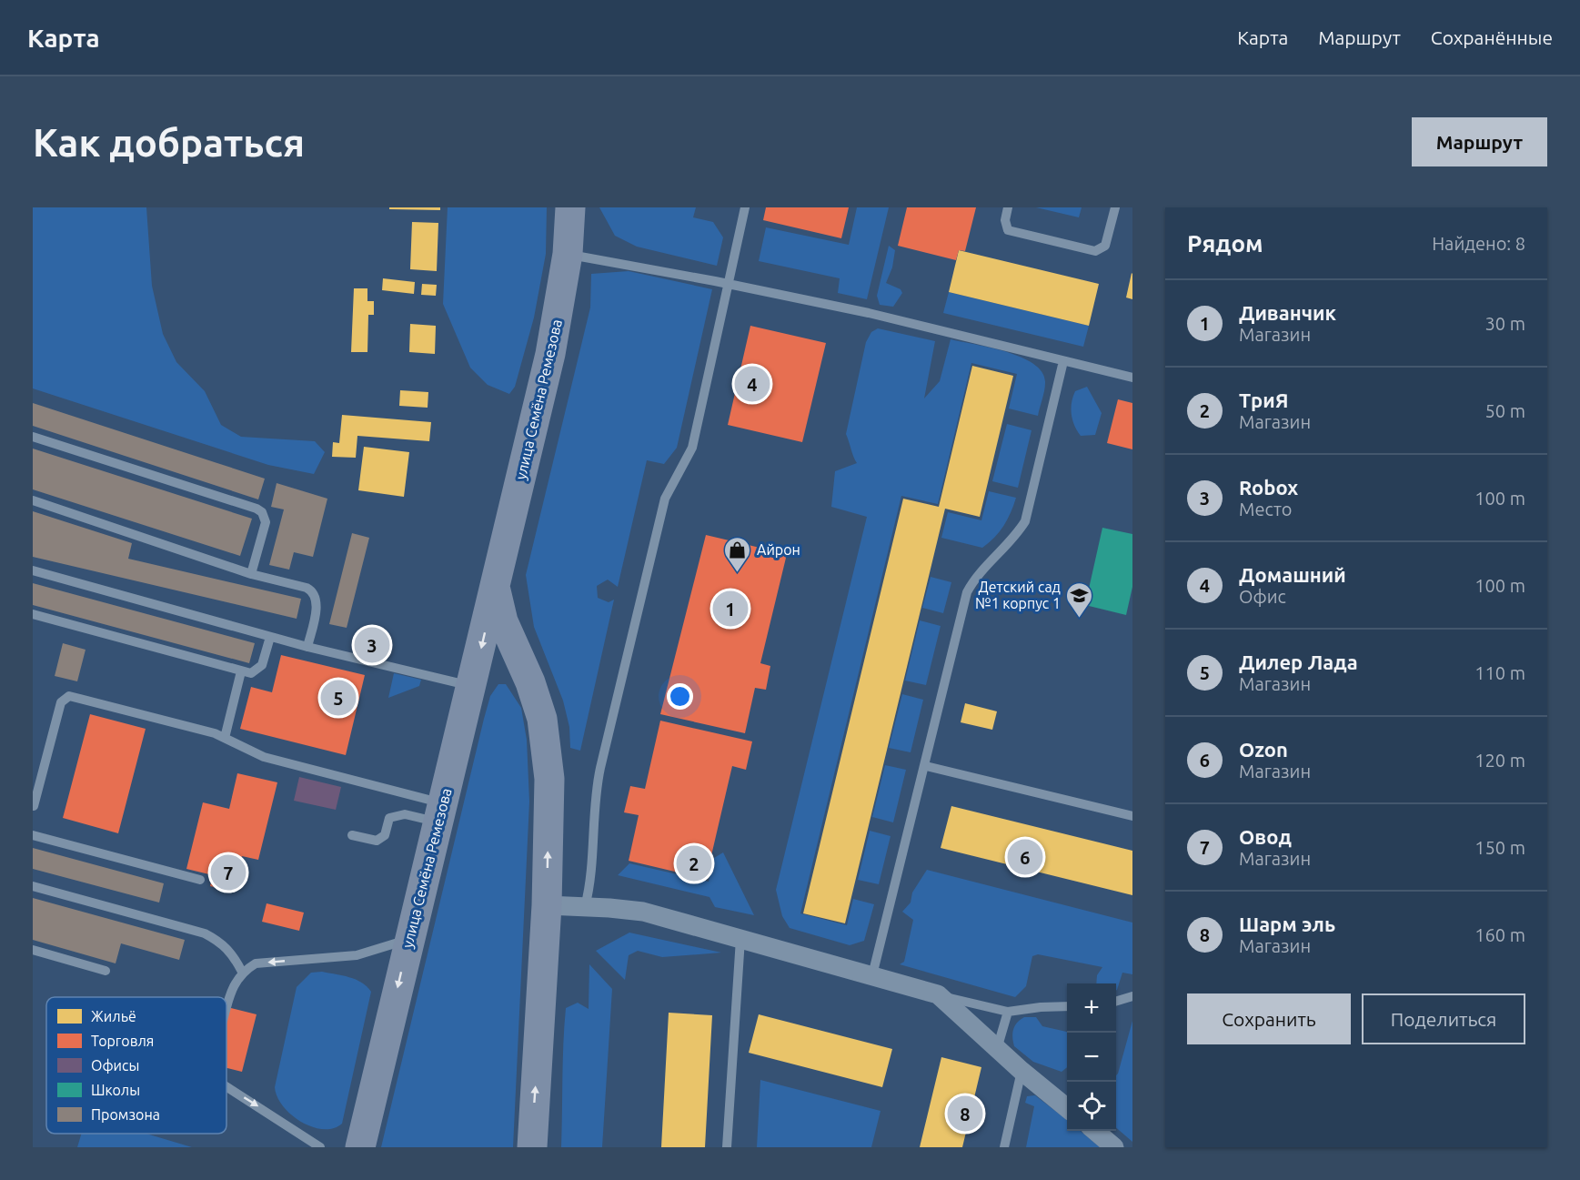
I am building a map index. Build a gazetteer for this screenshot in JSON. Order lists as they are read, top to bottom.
{
  "streets": {
    "main road": ["улица Семёна Ремезова"]
  },
  "places": {
    "shop": ["Айрон"],
    "school or university": ["Детский сад №1 корпус 1"]
  },
  "legend": [
    "Жильё",
    "Торговля",
    "Офисы",
    "Школы",
    "Промзона"
  ],
  "page": {
    "header": "Карта",
    "nav": ["Карта", "Маршрут", "Сохранённые"],
    "buttons": [
      "Маршрут",
      ["Сохранить", "Поделиться"]
    ],
    "title": "Как добраться",
    "heading": ["Рядом", "Найдено: 8"],
    "list": [
      {
        "mark": "1",
        "name": "Диванчик",
        "note": "Магазин",
        "value": "30 m"
      },
      {
        "mark": "2",
        "name": "ТриЯ",
        "note": "Магазин",
        "value": "50 m"
      },
      {
        "mark": "3",
        "name": "Robox",
        "note": "Место",
        "value": "100 m"
      },
      {
        "mark": "4",
        "name": "Домашний",
        "note": "Офис",
        "value": "100 m"
      },
      {
        "mark": "5",
        "name": "Дилер Лада",
        "note": "Магазин",
        "value": "110 m"
      },
      {
        "mark": "6",
        "name": "Ozon",
        "note": "Магазин",
        "value": "120 m"
      },
      {
        "mark": "7",
        "name": "Овод",
        "note": "Магазин",
        "value": "150 m"
      },
      {
        "mark": "8",
        "name": "Шарм эль",
        "note": "Магазин",
        "value": "160 m"
      }
    ],
    "pins": [
      "4",
      "1",
      "3",
      "5",
      "6",
      "2",
      "7",
      "8"
    ],
    "map_buttons": ["+", "−"]
  }
}
